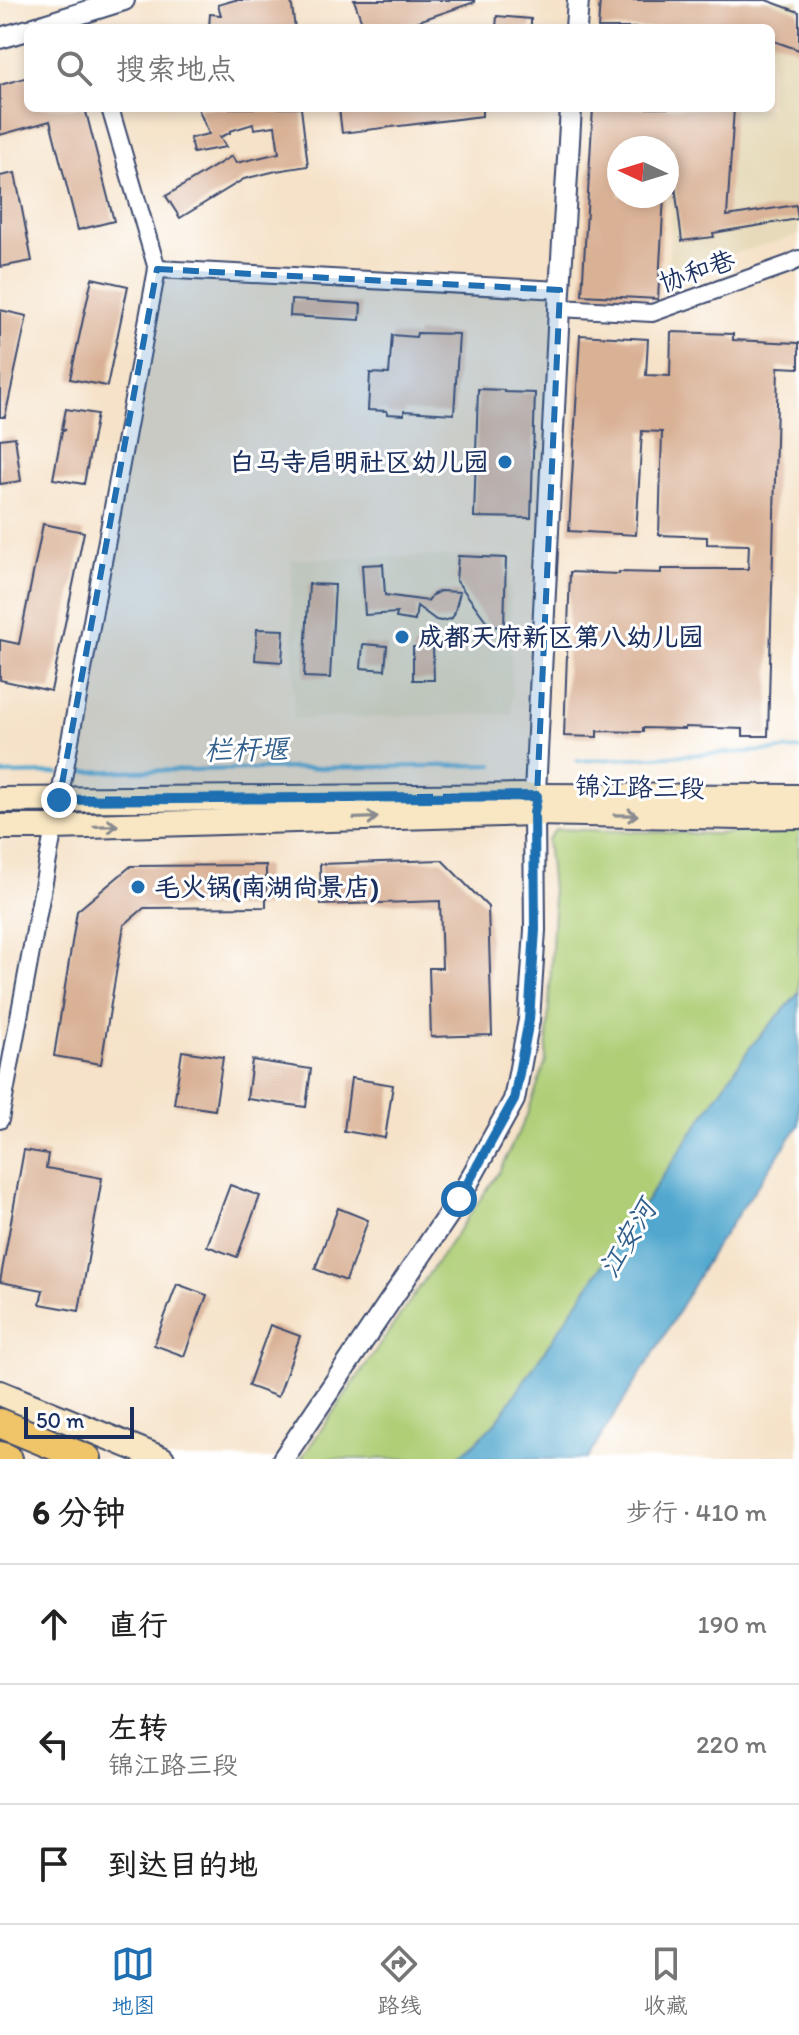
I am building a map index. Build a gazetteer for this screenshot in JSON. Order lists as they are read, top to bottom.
{
  "streets": {
    "main road": ["锦江路三段"],
    "street": ["协和巷"]
  },
  "water": ["栏杆堰", "江安河"],
  "places": ["白马寺启明社区幼儿园", "成都天府新区第八幼儿园", "毛火锅(南湖尚景店)"],
  "scale_bar": "50 m",
  "north": "left",
  "page": {
    "search": "搜索地点",
    "scale": "50 m",
    "heading": ["6 分钟", "步行 · 410 m"],
    "list": [
      ["直行", "190 m"],
      ["左转", "锦江路三段", "220 m"],
      "到达目的地"
    ],
    "nav": ["地图", "路线", "收藏"]
  }
}
